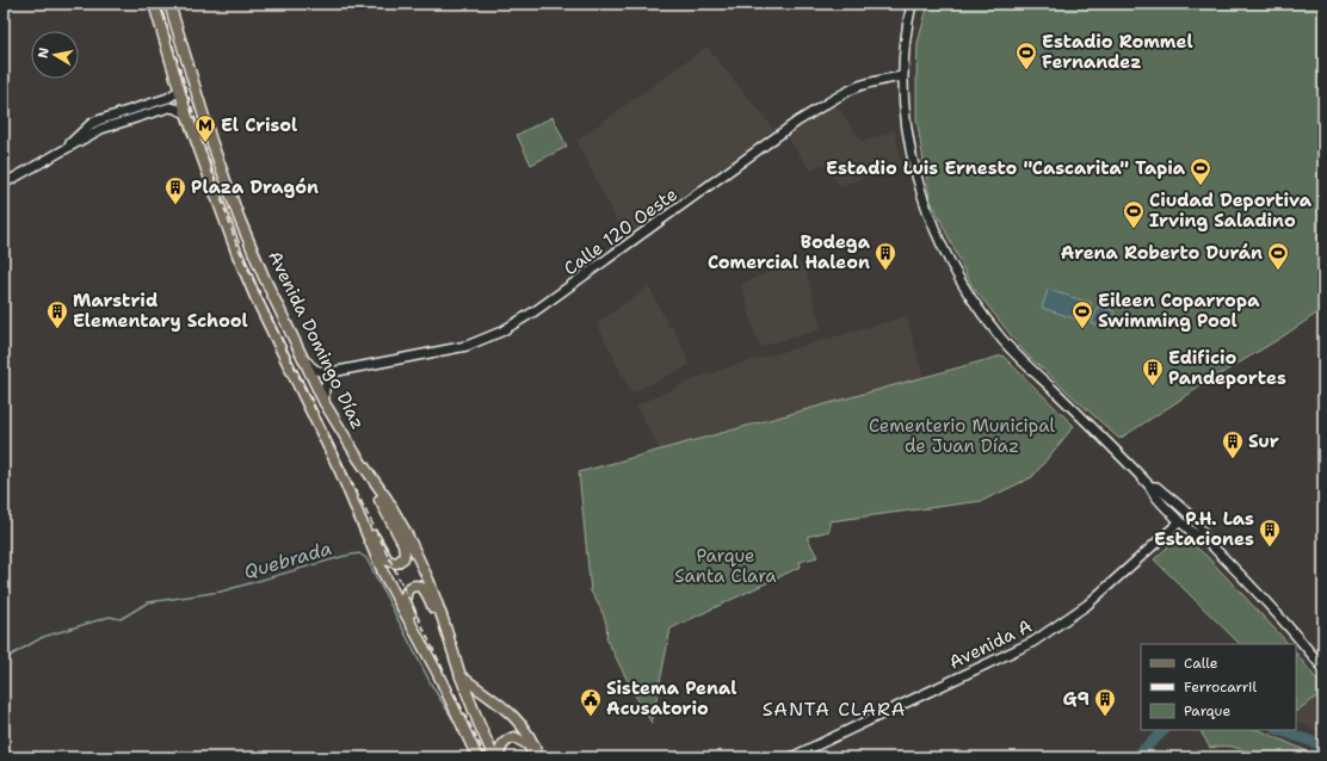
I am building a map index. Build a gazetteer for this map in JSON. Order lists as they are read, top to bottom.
{
  "streets": {
    "main road": ["Avenida Domingo Díaz"],
    "street": ["Calle 120 Oeste", "Avenida A"]
  },
  "crossings": [
    ["Calle 120 Oeste", "Avenida Domingo Díaz"]
  ],
  "districts": ["SANTA CLARA"],
  "water": ["Quebrada"],
  "parks": ["Cementerio Municipal de Juan Díaz", "Parque Santa Clara"],
  "places": {
    "sports": [
      "Estadio Rommel Fernandez",
      "Estadio Luis Ernesto \"Cascarita\" Tapia",
      "Ciudad Deportiva Irving Saladino",
      "Arena Roberto Durán",
      "Eileen Coparropa Swimming Pool"
    ],
    "metro station": ["El Crisol"],
    "building": [
      "Plaza Dragón",
      "Bodega Comercial Haleon",
      "Marstrid Elementary School",
      "Edificio Pandeportes",
      "Sur",
      "P.H. Las Estaciones",
      "G9"
    ],
    "public building": ["Sistema Penal Acusatorio"]
  },
  "legend": ["Calle", "Ferrocarril", "Parque"],
  "north": "left"
}
